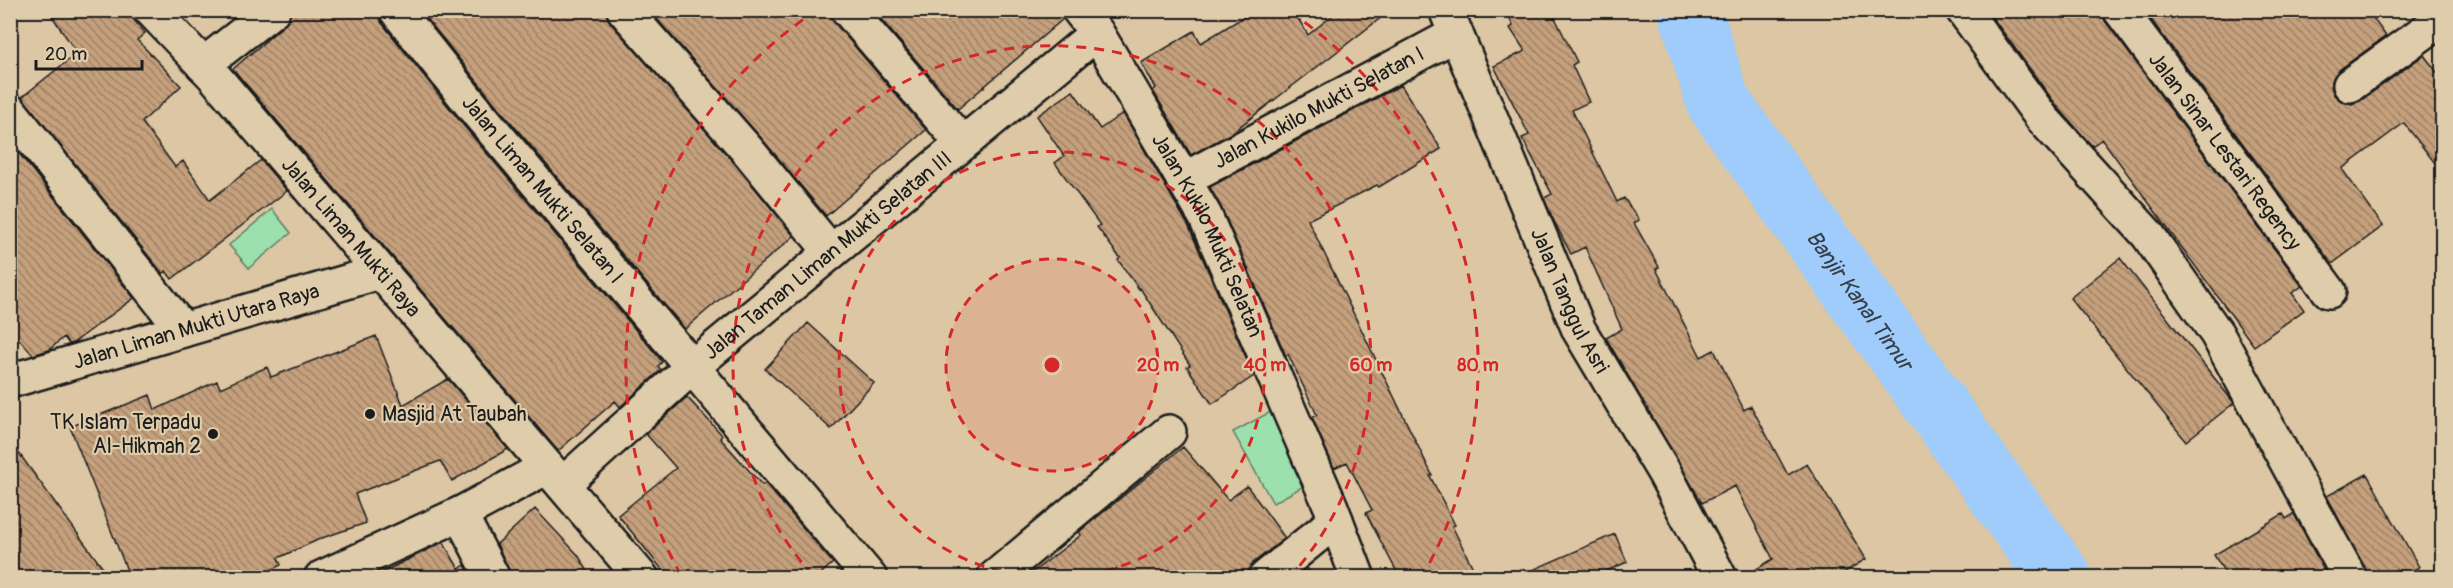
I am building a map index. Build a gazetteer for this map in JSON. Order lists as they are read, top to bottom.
{
  "streets": {
    "street": [
      "Jalan Kukilo Mukti Selatan I",
      "Jalan Sinar Lestari Regency",
      "Jalan Liman Mukti Selatan I",
      "Jalan Kukilo Mukti Selatan",
      "Jalan Liman Mukti Raya",
      "Jalan Taman Liman Mukti Selatan III",
      "Jalan Tanggul Asri",
      "Jalan Liman Mukti Utara Raya"
    ]
  },
  "crossings": [
    ["Jalan Kukilo Mukti Selatan I", "Jalan Kukilo Mukti Selatan"],
    ["Jalan Kukilo Mukti Selatan I", "Jalan Tanggul Asri"],
    ["Jalan Liman Mukti Selatan I", "Jalan Taman Liman Mukti Selatan III"],
    ["Jalan Kukilo Mukti Selatan", "Jalan Taman Liman Mukti Selatan III"],
    ["Jalan Liman Mukti Raya", "Jalan Taman Liman Mukti Selatan III"],
    ["Jalan Liman Mukti Raya", "Jalan Liman Mukti Utara Raya"]
  ],
  "water": ["Banjir Kanal Timur"],
  "places": ["Masjid At Taubah", "TK Islam Terpadu Al-Hikmah 2"],
  "scale_bar": "20 m",
  "rings": [
    "20 m",
    "40 m",
    "60 m",
    "80 m"
  ]
}
